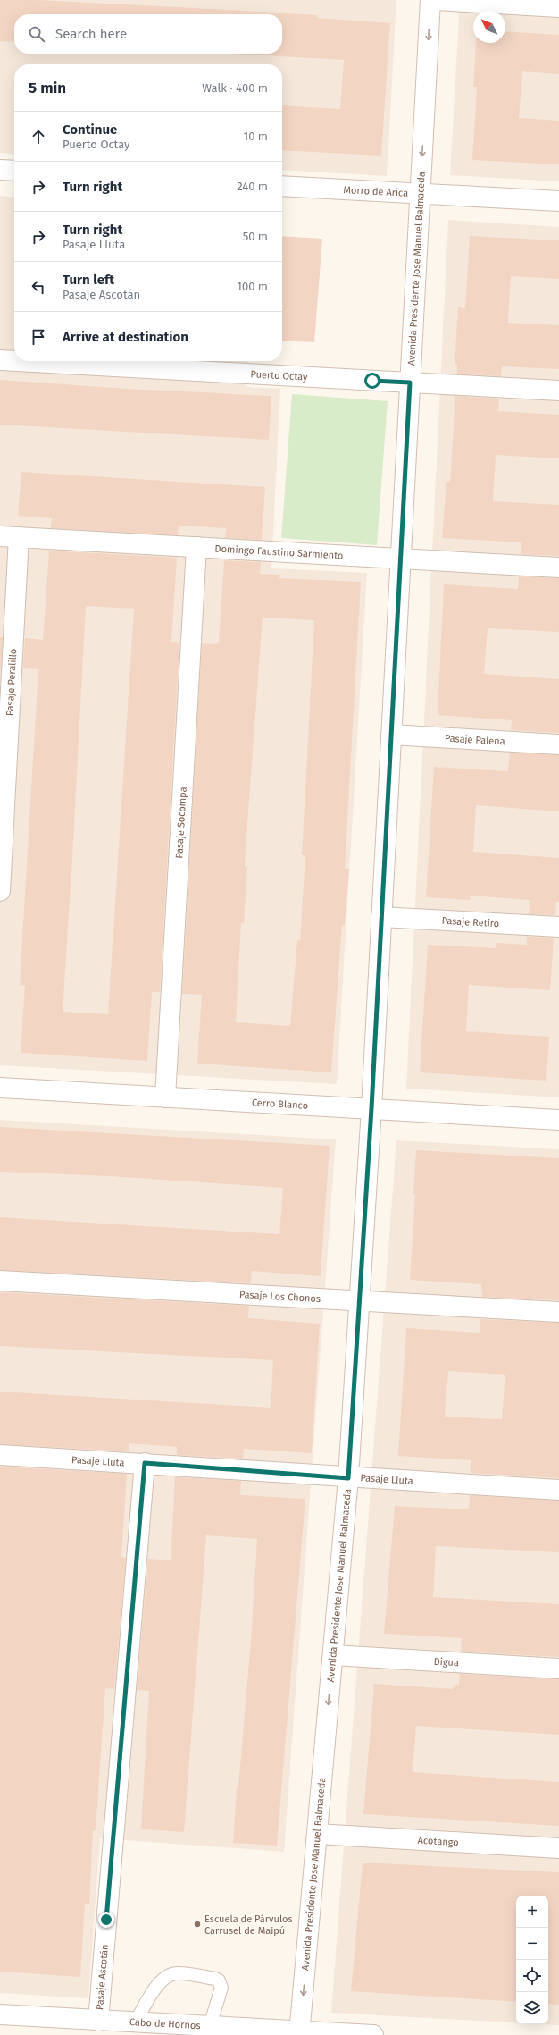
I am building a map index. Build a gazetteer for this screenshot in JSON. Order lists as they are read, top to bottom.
{
  "streets": {
    "street": [
      "Morro de Arica",
      "Avenida Presidente Jose Manuel Balmaceda",
      "Puerto Octay",
      "Domingo Faustino Sarmiento",
      "Pasaje Peralillo",
      "Pasaje Palena",
      "Pasaje Socompa",
      "Pasaje Retiro",
      "Cerro Blanco",
      "Pasaje Los Chonos",
      "Pasaje Lluta",
      "Digua",
      "Acotango",
      "Pasaje Ascotán",
      "Cabo de Hornos"
    ]
  },
  "crossings": [
    ["Morro de Arica", "Avenida Presidente Jose Manuel Balmaceda"],
    ["Avenida Presidente Jose Manuel Balmaceda", "Puerto Octay"],
    ["Avenida Presidente Jose Manuel Balmaceda", "Domingo Faustino Sarmiento"],
    ["Avenida Presidente Jose Manuel Balmaceda", "Pasaje Palena"],
    ["Avenida Presidente Jose Manuel Balmaceda", "Pasaje Retiro"],
    ["Avenida Presidente Jose Manuel Balmaceda", "Cerro Blanco"],
    ["Avenida Presidente Jose Manuel Balmaceda", "Pasaje Los Chonos"],
    ["Avenida Presidente Jose Manuel Balmaceda", "Pasaje Lluta"],
    ["Avenida Presidente Jose Manuel Balmaceda", "Digua"],
    ["Avenida Presidente Jose Manuel Balmaceda", "Acotango"],
    ["Avenida Presidente Jose Manuel Balmaceda", "Cabo de Hornos"],
    ["Domingo Faustino Sarmiento", "Pasaje Peralillo"],
    ["Domingo Faustino Sarmiento", "Pasaje Socompa"],
    ["Pasaje Socompa", "Cerro Blanco"],
    ["Pasaje Lluta", "Pasaje Ascotán"],
    ["Pasaje Ascotán", "Cabo de Hornos"]
  ],
  "places": ["Escuela de Párvulos Carrusel de Maipú"],
  "north": "top left",
  "page": {
    "search": "Search here",
    "heading": ["5 min", "Walk · 400 m"],
    "list": [
      ["Continue", "Puerto Octay", "10 m"],
      ["Turn right", "240 m"],
      ["Turn right", "Pasaje Lluta", "50 m"],
      ["Turn left", "Pasaje Ascotán", "100 m"],
      "Arrive at destination"
    ],
    "map_buttons": ["+", "−"]
  }
}
